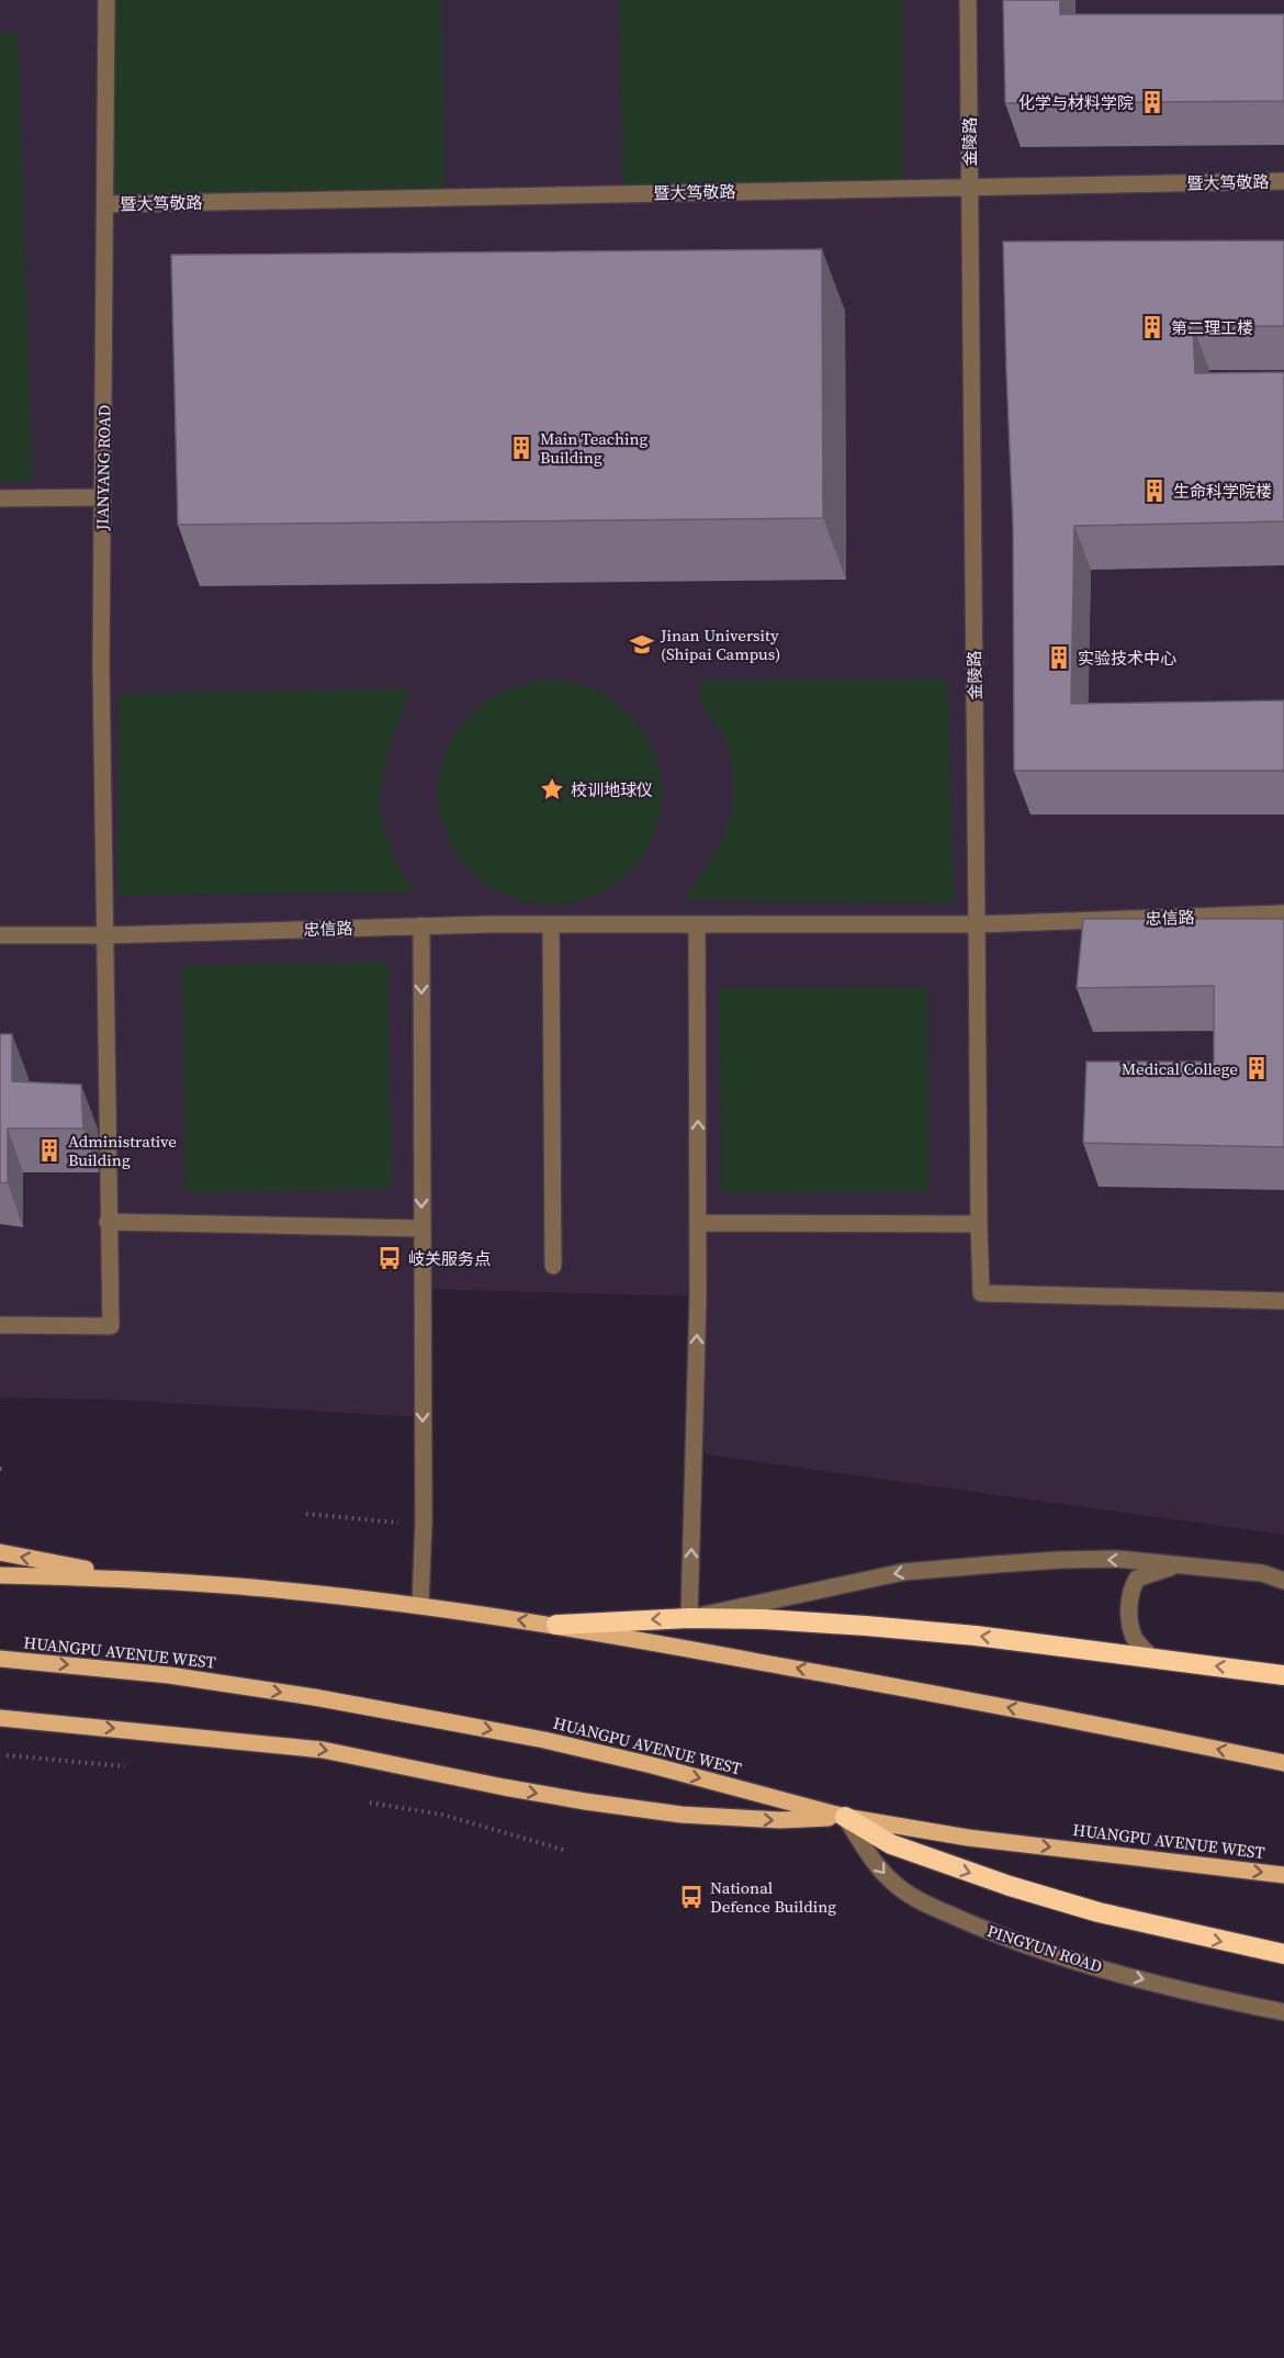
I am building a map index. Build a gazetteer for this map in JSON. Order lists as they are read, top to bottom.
{
  "streets": {
    "main road": ["HUANGPU AVENUE WEST"],
    "street": [
      "金陵路",
      "暨大笃敬路",
      "JIANYANG ROAD",
      "忠信路",
      "PINGYUN ROAD"
    ]
  },
  "crossings": [
    ["金陵路", "暨大笃敬路"],
    ["金陵路", "忠信路"],
    ["暨大笃敬路", "JIANYANG ROAD"],
    ["JIANYANG ROAD", "忠信路"],
    ["HUANGPU AVENUE WEST", "PINGYUN ROAD"]
  ],
  "one_way": ["PINGYUN ROAD"],
  "places": {
    "building": [
      "化学与材料学院",
      "第二理工楼",
      "Main Teaching Building",
      "生命科学院楼",
      "实验技术中心",
      "Medical College",
      "Administrative Building"
    ],
    "school or university": ["Jinan University (Shipai Campus)"],
    "place": ["校训地球仪"],
    "bus stop": ["岐关服务点", "National Defence Building"]
  }
}
